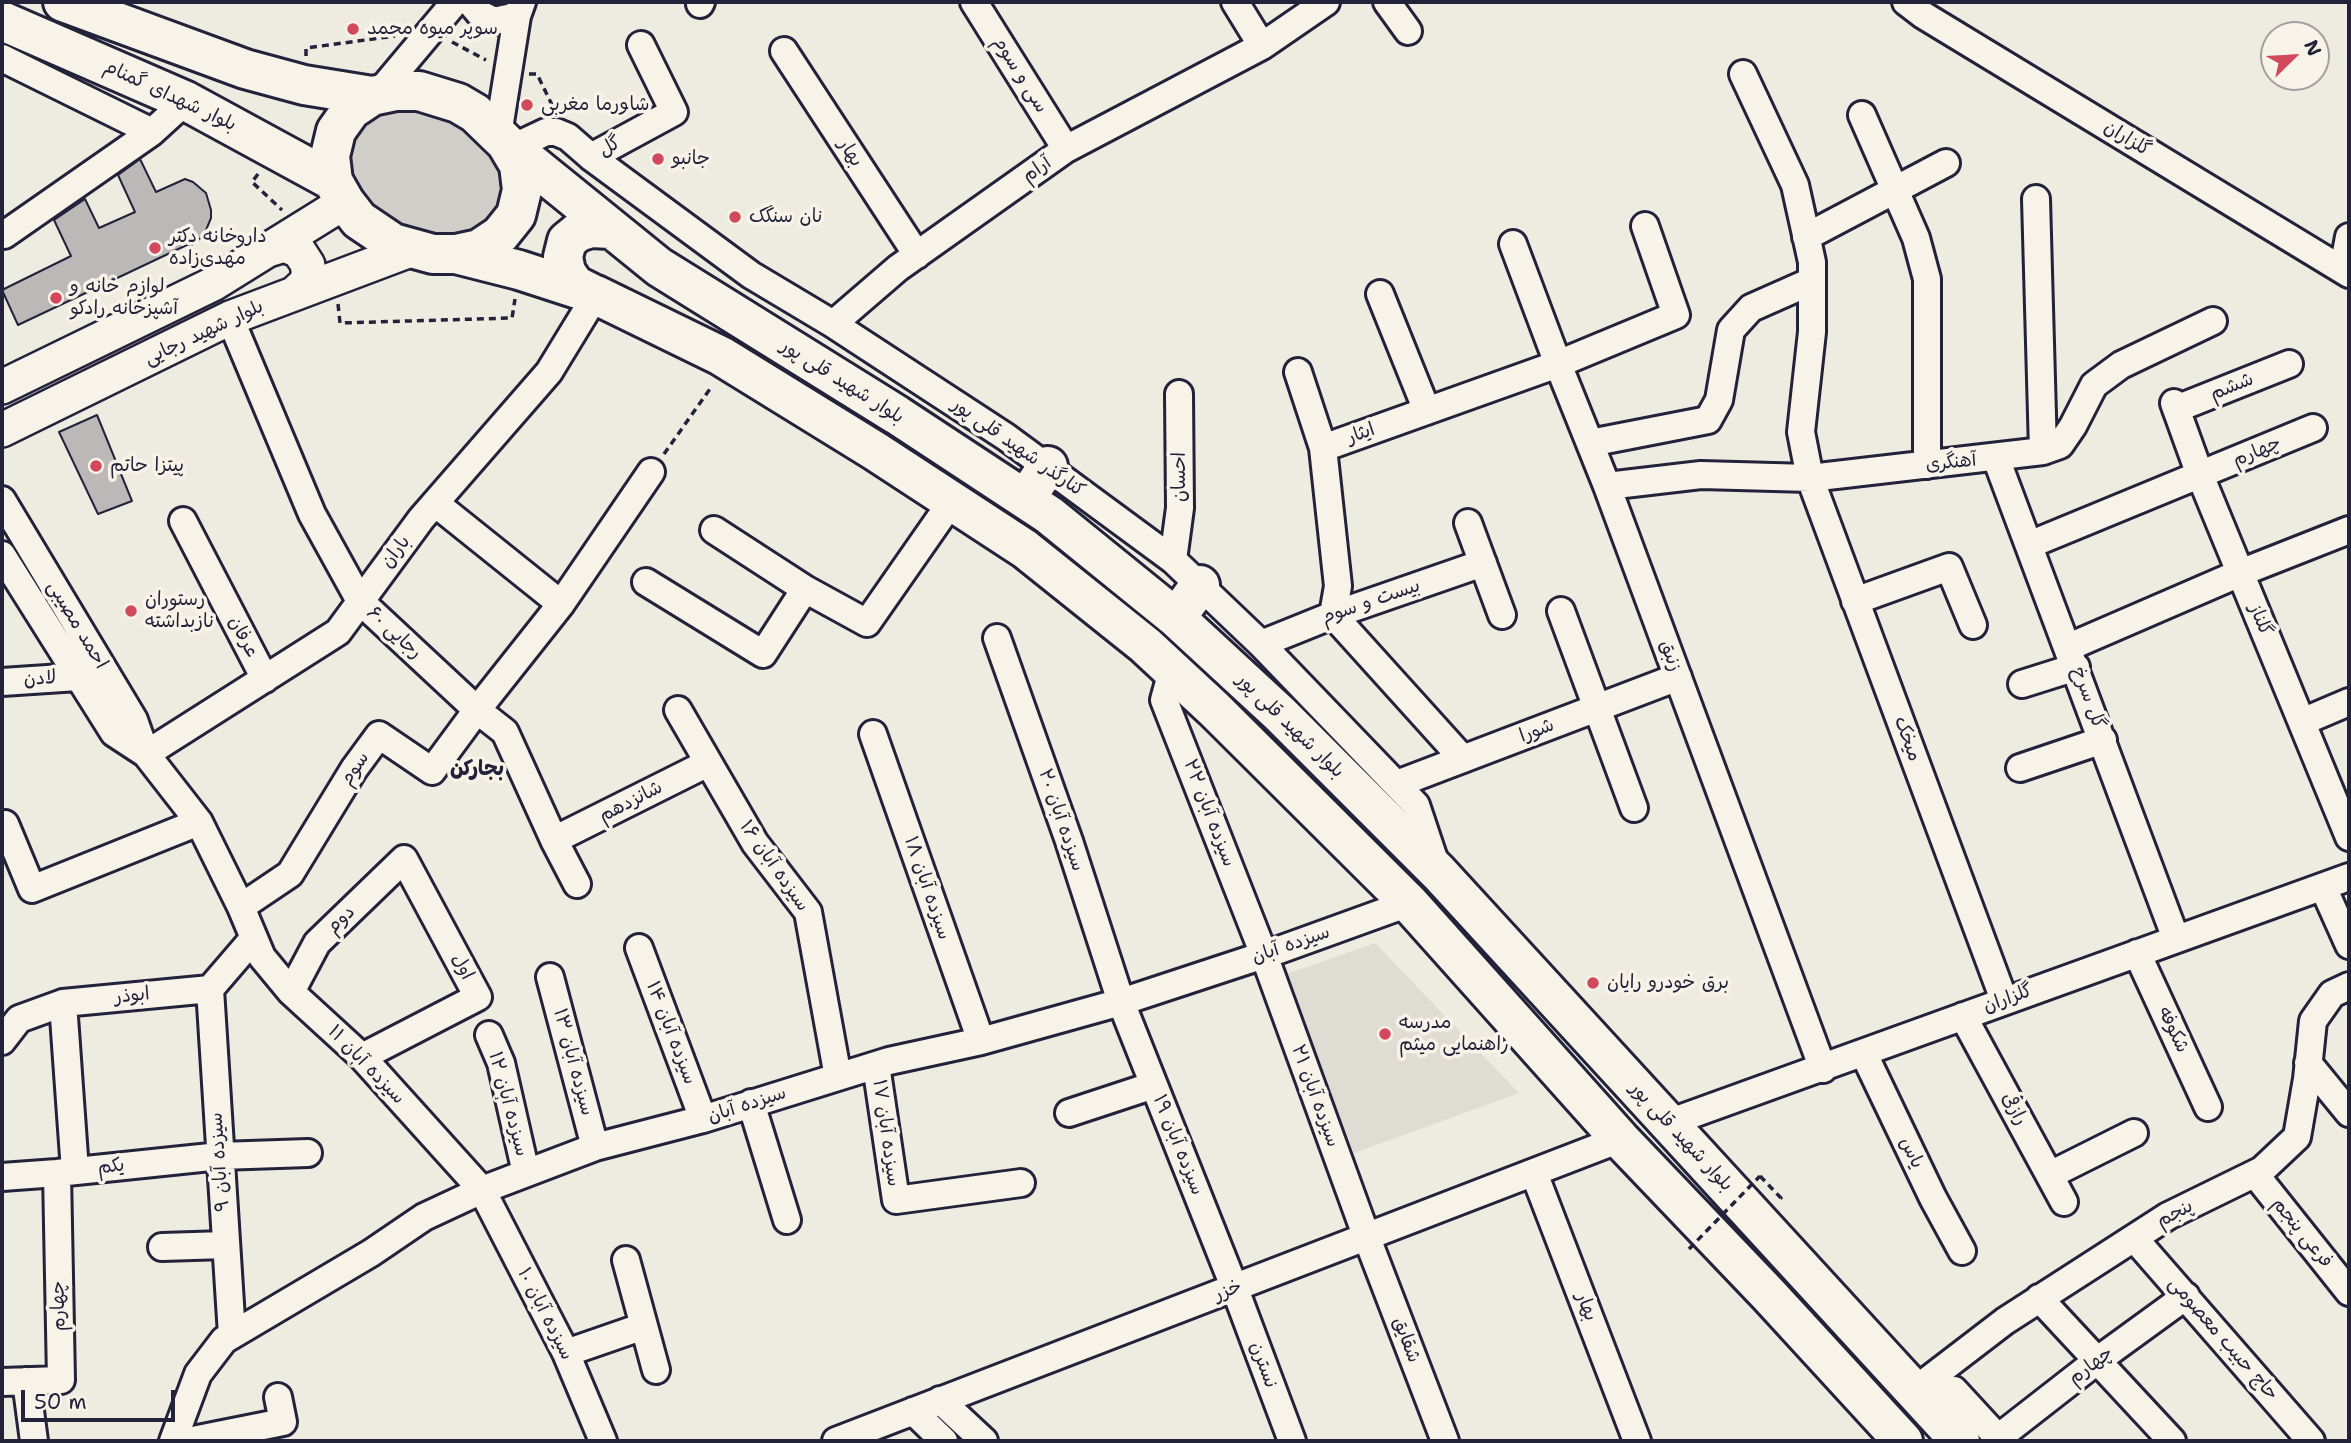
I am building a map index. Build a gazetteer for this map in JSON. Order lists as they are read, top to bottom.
{
  "streets": {
    "highway": ["بلوار شهدای گمنام", "بلوار شهید قلی پور"],
    "main road": ["بلوار شهید رجایی"],
    "street": [
      "سی و سوم",
      "گلزاران",
      "گل",
      "بهار",
      "آرام",
      "ششم",
      "ایثار",
      "کنارگذر شهید قلی پور",
      "چهارم",
      "آهنگری",
      "احسان",
      "باران",
      "بیست و سوم",
      "گلناز",
      "احمد مصیبی",
      "رجایی ۶۰",
      "عرفان",
      "زنبق",
      "لادن",
      "گل سرخ",
      "شورا",
      "میخک",
      "سوم",
      "شانزدهم",
      "سیزده آبان ۲۲",
      "سیزده آبان ۲۰",
      "سیزده آبان ۱۶",
      "سیزده آبان ۱۸",
      "دوم",
      "سیزده آبان",
      "اول",
      "ابوذر",
      "شکوفه",
      "سیزده آبان ۱۴",
      "سیزده آبان ۱۳",
      "سیزده آبان ۱۱",
      "سیزده آبان ۲۱",
      "سیزده آبان ۱۲",
      "رازقی",
      "سیزده آبان ۱۷",
      "سیزده آبان ۱۹",
      "یاس",
      "سیزده آبان ۹",
      "یکم",
      "پنجم",
      "فرعی پنجم",
      "خزر",
      "سیزده آبان ‍۱۰",
      "حاج حبیب معصومی",
      "شقایق",
      "نسترن"
    ]
  },
  "crossings": [
    ["سی و سوم", "آرام"],
    ["بلوار شهدای گمنام", "بلوار شهید رجایی"],
    ["بلوار شهدای گمنام", "بلوار شهید قلی پور"],
    ["بلوار شهدای گمنام", "کنارگذر شهید قلی پور"],
    ["گلزاران", "بلوار شهید قلی پور"],
    ["گلزاران", "زنبق"],
    ["گلزاران", "گل سرخ"],
    ["گلزاران", "میخک"],
    ["گلزاران", "شکوفه"],
    ["گلزاران", "رازقی"],
    ["گلزاران", "یاس"],
    ["گل", "کنارگذر شهید قلی پور"],
    ["بهار", "آرام"],
    ["بهار", "خزر"],
    ["آرام", "کنارگذر شهید قلی پور"],
    ["بلوار شهید رجایی", "بلوار شهید قلی پور"],
    ["بلوار شهید رجایی", "کنارگذر شهید قلی پور"],
    ["بلوار شهید رجایی", "رجایی ۶۰"],
    ["بلوار شهید قلی پور", "کنارگذر شهید قلی پور"],
    ["بلوار شهید قلی پور", "باران"],
    ["بلوار شهید قلی پور", "سیزده آبان ۲۲"],
    ["بلوار شهید قلی پور", "سیزده آبان"],
    ["بلوار شهید قلی پور", "پنجم"],
    ["بلوار شهید قلی پور", "خزر"],
    ["ششم", "گلناز"],
    ["ایثار", "بیست و سوم"],
    ["ایثار", "زنبق"],
    ["کنارگذر شهید قلی پور", "احسان"],
    ["کنارگذر شهید قلی پور", "بیست و سوم"],
    ["کنارگذر شهید قلی پور", "شورا"],
    ["چهارم", "گلناز"],
    ["چهارم", "گل سرخ"],
    ["چهارم", "یکم"],
    ["چهارم", "حاج حبیب معصومی"],
    ["آهنگری", "زنبق"],
    ["آهنگری", "گل سرخ"],
    ["آهنگری", "میخک"],
    ["باران", "احمد مصیبی"],
    ["باران", "رجایی ۶۰"],
    ["باران", "عرفان"],
    ["احمد مصیبی", "لادن"],
    ["احمد مصیبی", "سوم"],
    ["احمد مصیبی", "سیزده آبان ۱۱"],
    ["رجایی ۶۰", "سوم"],
    ["رجایی ۶۰", "شانزدهم"],
    ["زنبق", "شورا"],
    ["شانزدهم", "سیزده آبان ۱۶"],
    ["سیزده آبان ۲۲", "سیزده آبان"],
    ["سیزده آبان ۲۲", "سیزده آبان ۲۱"],
    ["سیزده آبان ۲۰", "سیزده آبان"],
    ["سیزده آبان ۲۰", "سیزده آبان ۱۹"],
    ["سیزده آبان ۱۶", "سیزده آبان"],
    ["سیزده آبان ۱۸", "سیزده آبان"],
    ["دوم", "اول"],
    ["دوم", "سیزده آبان ۱۱"],
    ["سیزده آبان", "سیزده آبان ۱۴"],
    ["سیزده آبان", "سیزده آبان ۱۳"],
    ["سیزده آبان", "سیزده آبان ۱۱"],
    ["سیزده آبان", "سیزده آبان ۲۱"],
    ["سیزده آبان", "سیزده آبان ۱۲"],
    ["سیزده آبان", "سیزده آبان ۱۷"],
    ["سیزده آبان", "سیزده آبان ۱۹"],
    ["سیزده آبان", "سیزده آبان ۹"],
    ["سیزده آبان", "سیزده آبان ‍۱۰"],
    ["اول", "سیزده آبان ۱۱"],
    ["ابوذر", "سیزده آبان ۹"],
    ["سیزده آبان ۱۱", "سیزده آبان ‍۱۰"],
    ["سیزده آبان ۲۱", "خزر"],
    ["سیزده آبان ۲۱", "شقایق"],
    ["سیزده آبان ۱۹", "خزر"],
    ["سیزده آبان ۱۹", "نسترن"],
    ["سیزده آبان ۹", "یکم"],
    ["پنجم", "فرعی پنجم"],
    ["پنجم", "حاج حبیب معصومی"],
    ["خزر", "شقایق"],
    ["خزر", "نسترن"]
  ],
  "districts": ["بجارکن"],
  "places": [
    "سوپر میوه محمد",
    "شاورما مغربی",
    "جانبو",
    "نان سنگک",
    "داروخانه دکتر مهدی‌زاده",
    "لوازم خانه و آشپزخانه رادکو",
    "پیتزا حاتم",
    "رستوران نازبداشته",
    "برق خودرو رایان",
    "مدرسه راهنمایی میثم"
  ],
  "scale_bar": "50 m",
  "north": "top right"
}
